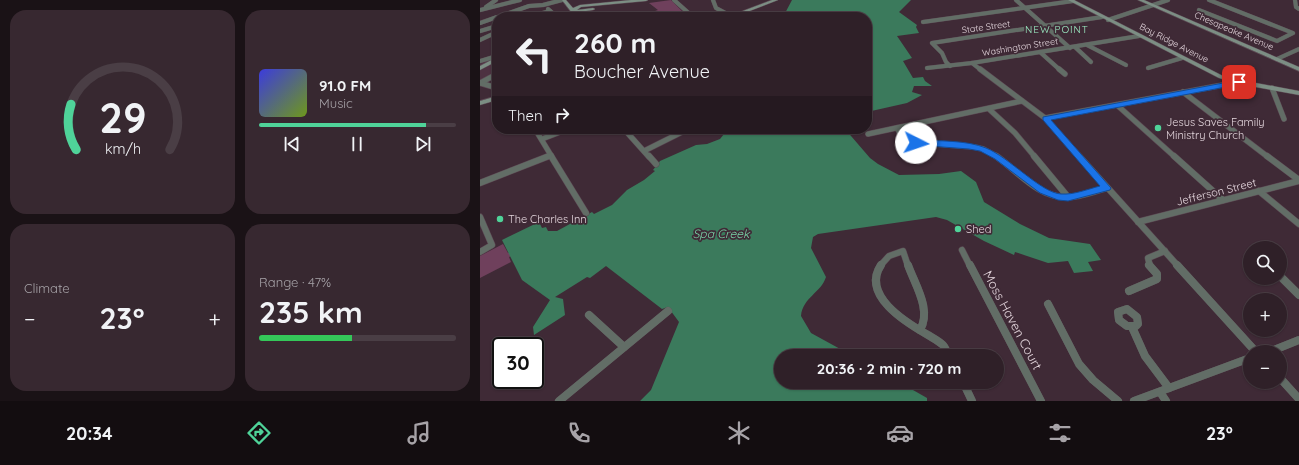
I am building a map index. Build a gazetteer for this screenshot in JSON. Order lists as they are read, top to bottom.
{
  "streets": {
    "main road": ["Chesapeake Avenue", "Bay Ridge Avenue"],
    "street": [
      "State Street",
      "Washington Street",
      "Jefferson Street",
      "Moss Haven Court"
    ]
  },
  "crossings": [
    ["State Street", "Bay Ridge Avenue"],
    ["State Street", "Washington Street"],
    ["Bay Ridge Avenue", "Washington Street"]
  ],
  "districts": ["NEW POINT"],
  "water": ["Spa Creek"],
  "places": ["Jesus Saves Family Ministry Church", "The Charles Inn", "Shed"],
  "page": {
    "turn": ["260 m", "Boucher Avenue"],
    "song": ["91.0 FM", "Music"],
    "then": "Then",
    "tile": [
      "Climate",
      ["Range · 47%", "235 km"]
    ],
    "map_buttons": ["+", "−"],
    "heat": ["−", "23°", "+"],
    "limit": "30",
    "trip": "20:36 · 2 min · 720 m",
    "tabs": ["20:34", "23°"],
    "gauge": ["29", "km/h"]
  }
}
